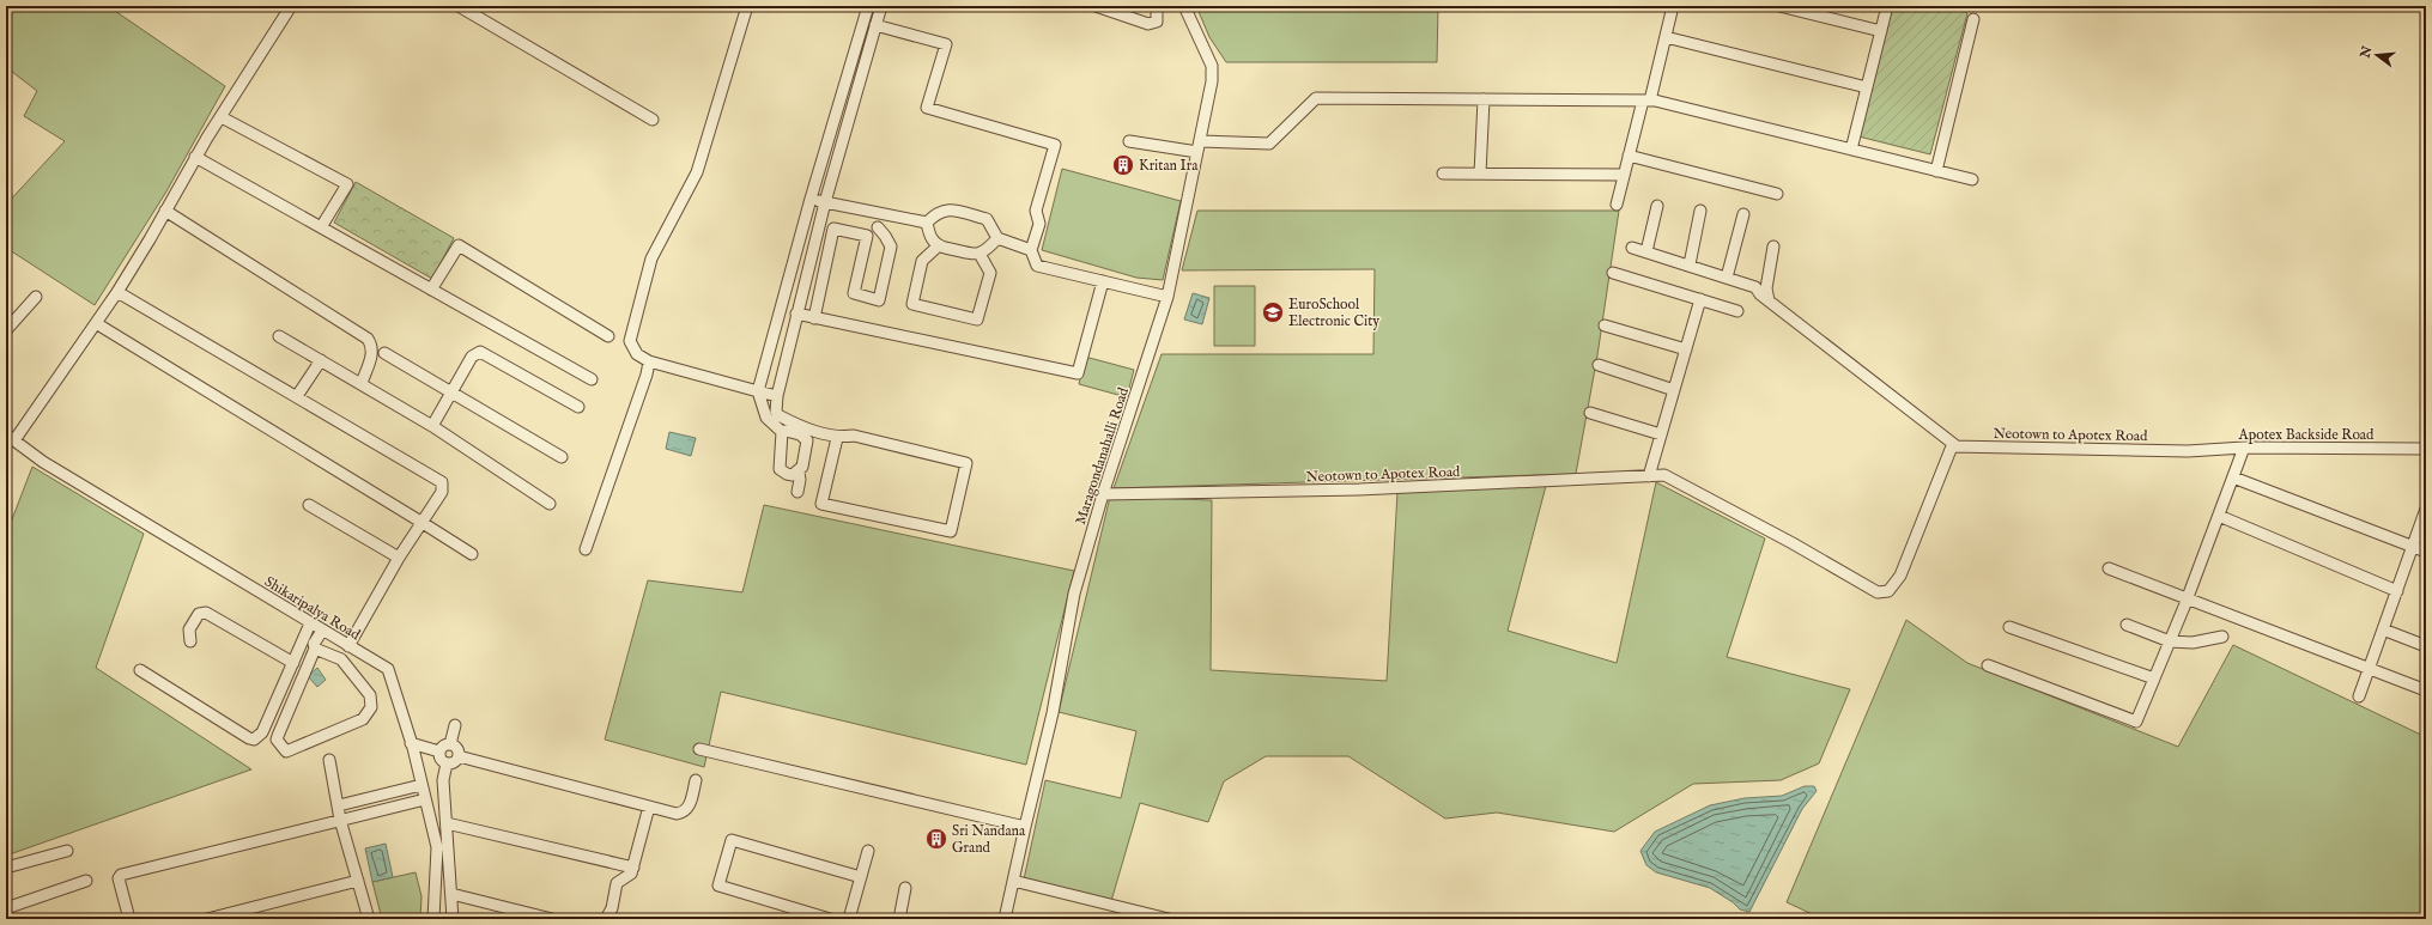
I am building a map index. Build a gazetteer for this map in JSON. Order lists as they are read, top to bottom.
{
  "streets": {
    "street": [
      "Neotown to Apotex Road",
      "Apotex Backside Road",
      "Maragondanahalli Road",
      "Shikaripalya Road"
    ]
  },
  "crossings": [
    ["Neotown to Apotex Road", "Apotex Backside Road"],
    ["Neotown to Apotex Road", "Maragondanahalli Road"]
  ],
  "places": {
    "building": ["Kritan Ira", "Sri Nandana Grand"],
    "school or university": ["EuroSchool Electronic City"]
  },
  "north": "left"
}
